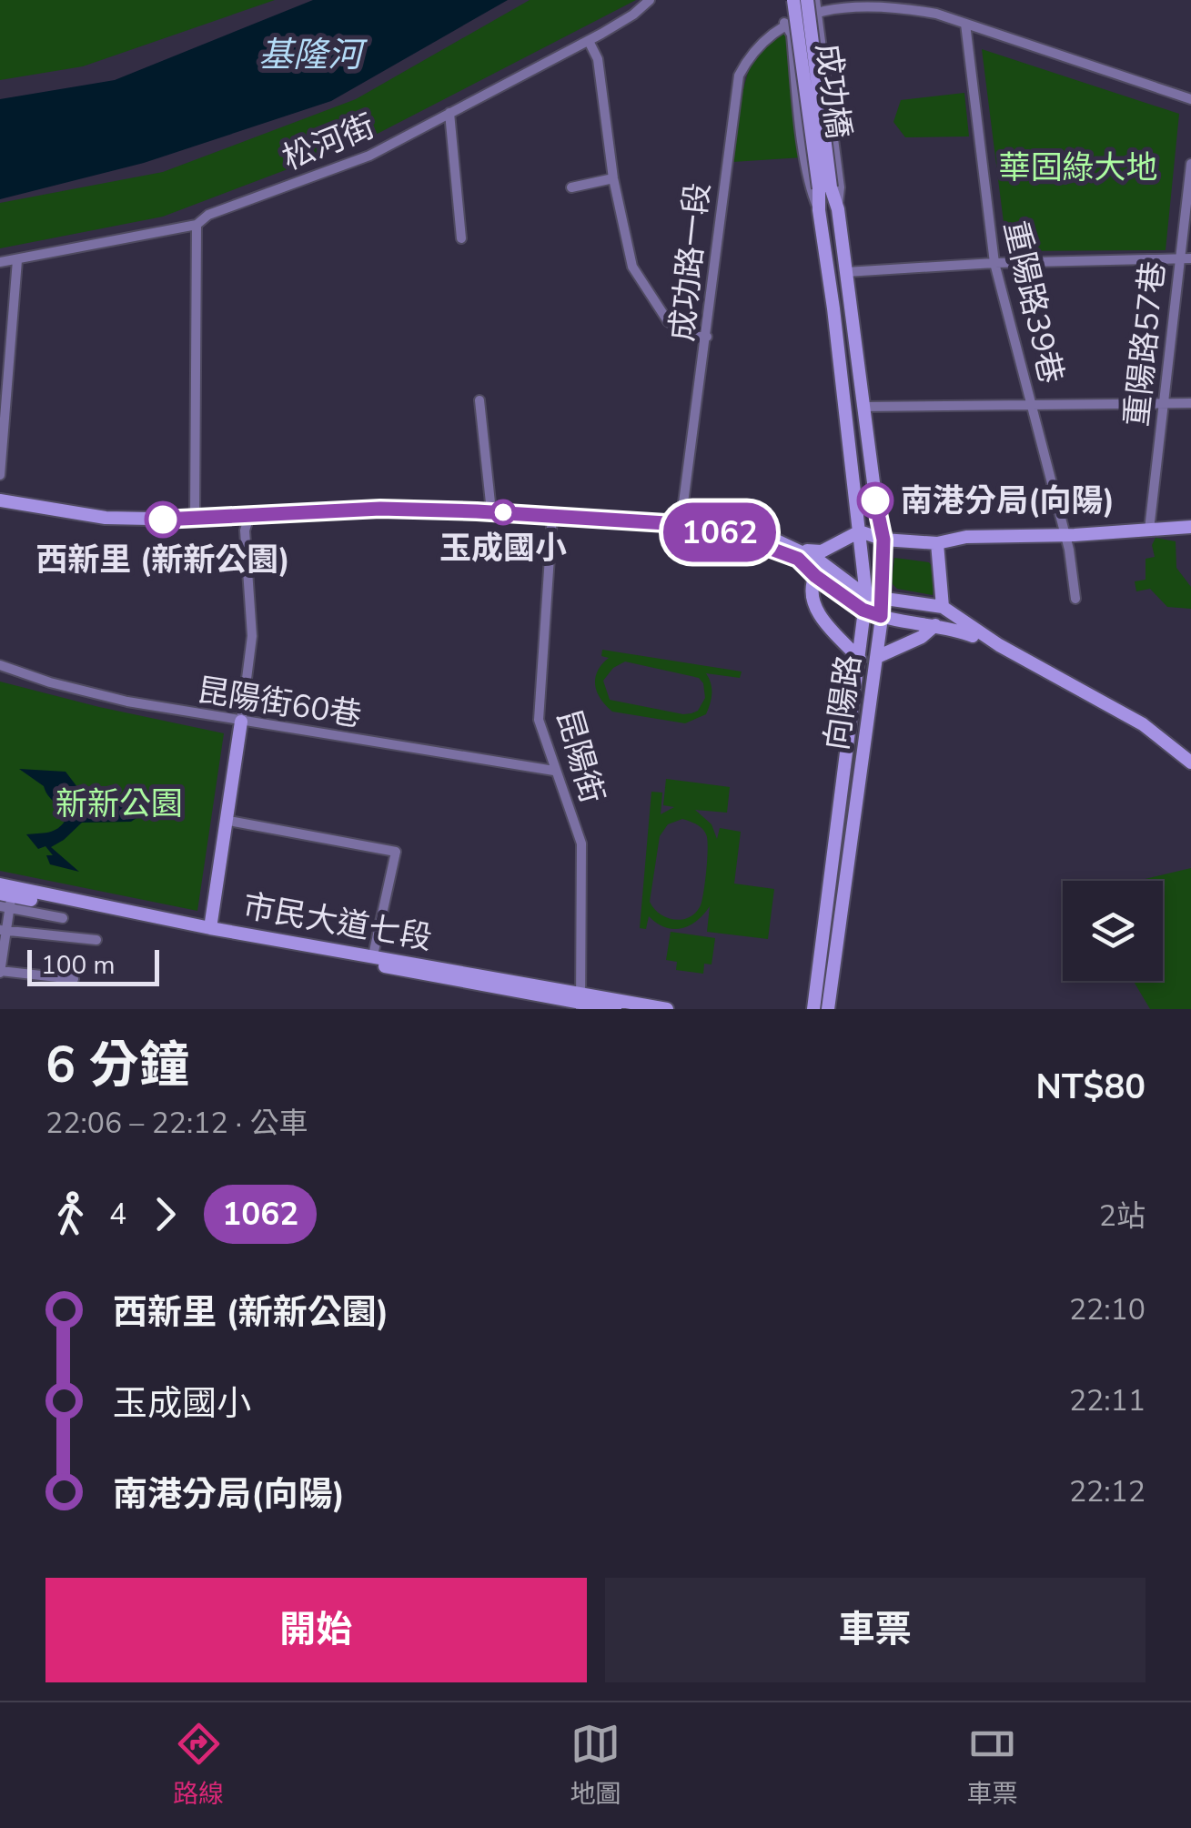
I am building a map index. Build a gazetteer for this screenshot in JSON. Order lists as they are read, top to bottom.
{
  "streets": {
    "main road": ["成功橋", "向陽路", "市民大道七段"],
    "street": [
      "松河街",
      "成功路一段",
      "重陽路39巷",
      "重陽路57巷",
      "昆陽街60巷",
      "昆陽街"
    ]
  },
  "crossings": [
    ["成功橋", "向陽路"],
    ["昆陽街60巷", "昆陽街"],
    ["昆陽街", "市民大道七段"]
  ],
  "water": ["基隆河"],
  "parks": ["華固綠大地", "新新公園"],
  "places": ["南港分局(向陽)", "玉成國小", "西新里 (新新公園)"],
  "lines": ["bus line 1062"],
  "scale_bar": "100 m",
  "page": {
    "on_map": "1062",
    "scale": "100 m",
    "heading": ["6 分鐘", "22:06 – 22:12 · 公車", "NT$80"],
    "legs": ["4", "1062", "2站"],
    "list": [
      {
        "name": "西新里 (新新公園)",
        "value": "22:10"
      },
      {
        "name": "玉成國小",
        "value": "22:11"
      },
      {
        "name": "南港分局(向陽)",
        "value": "22:12"
      }
    ],
    "buttons": ["開始", "車票"],
    "tabs": ["路線", "地圖", "車票"]
  }
}
